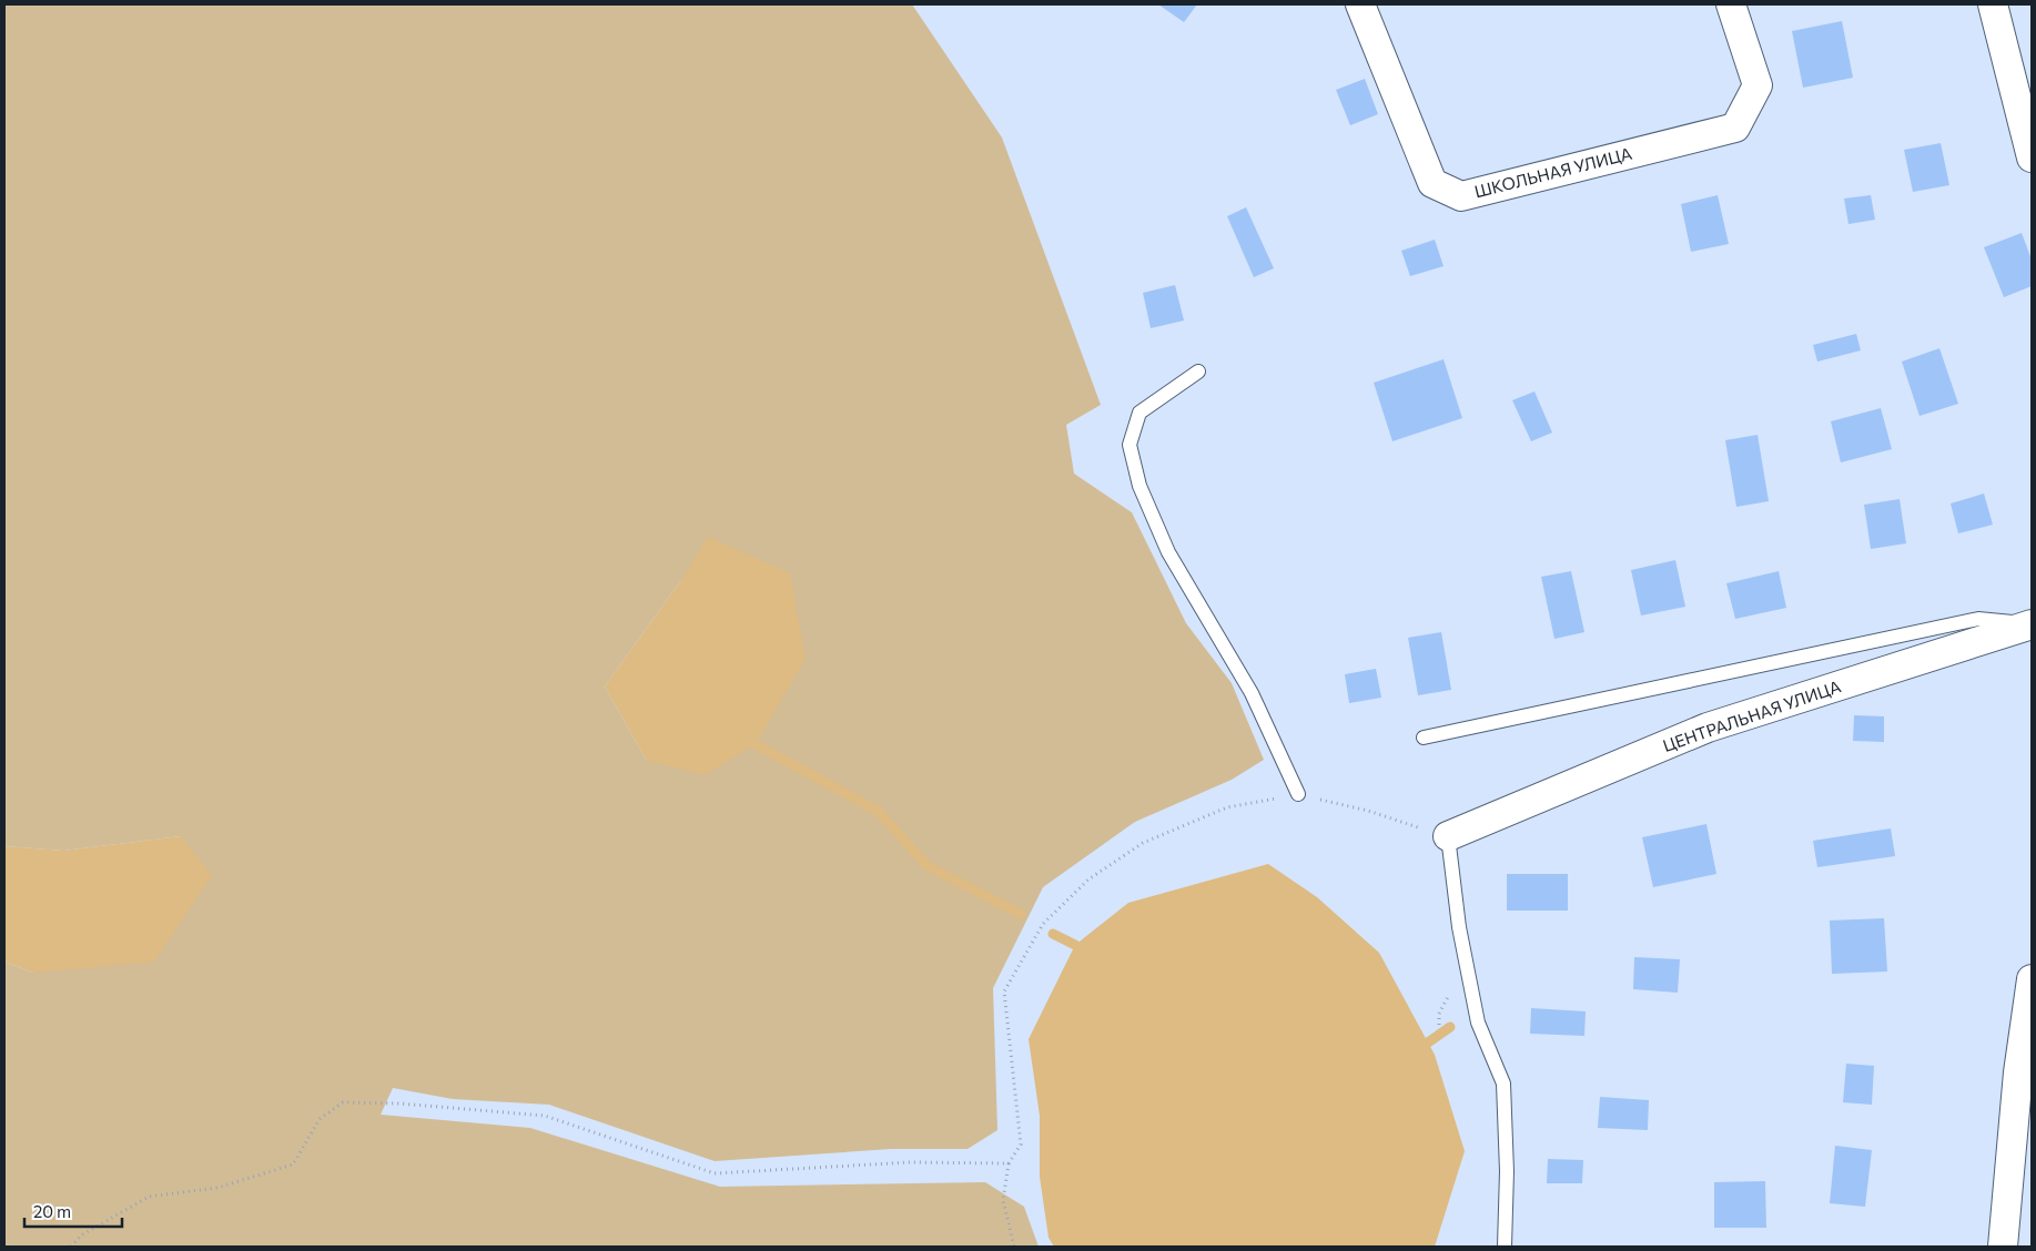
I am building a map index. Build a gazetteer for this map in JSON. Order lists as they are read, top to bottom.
{
  "streets": {
    "street": ["ШКОЛЬНАЯ УЛИЦА", "ЦЕНТРАЛЬНАЯ УЛИЦА"]
  },
  "scale_bar": "20 m"
}
